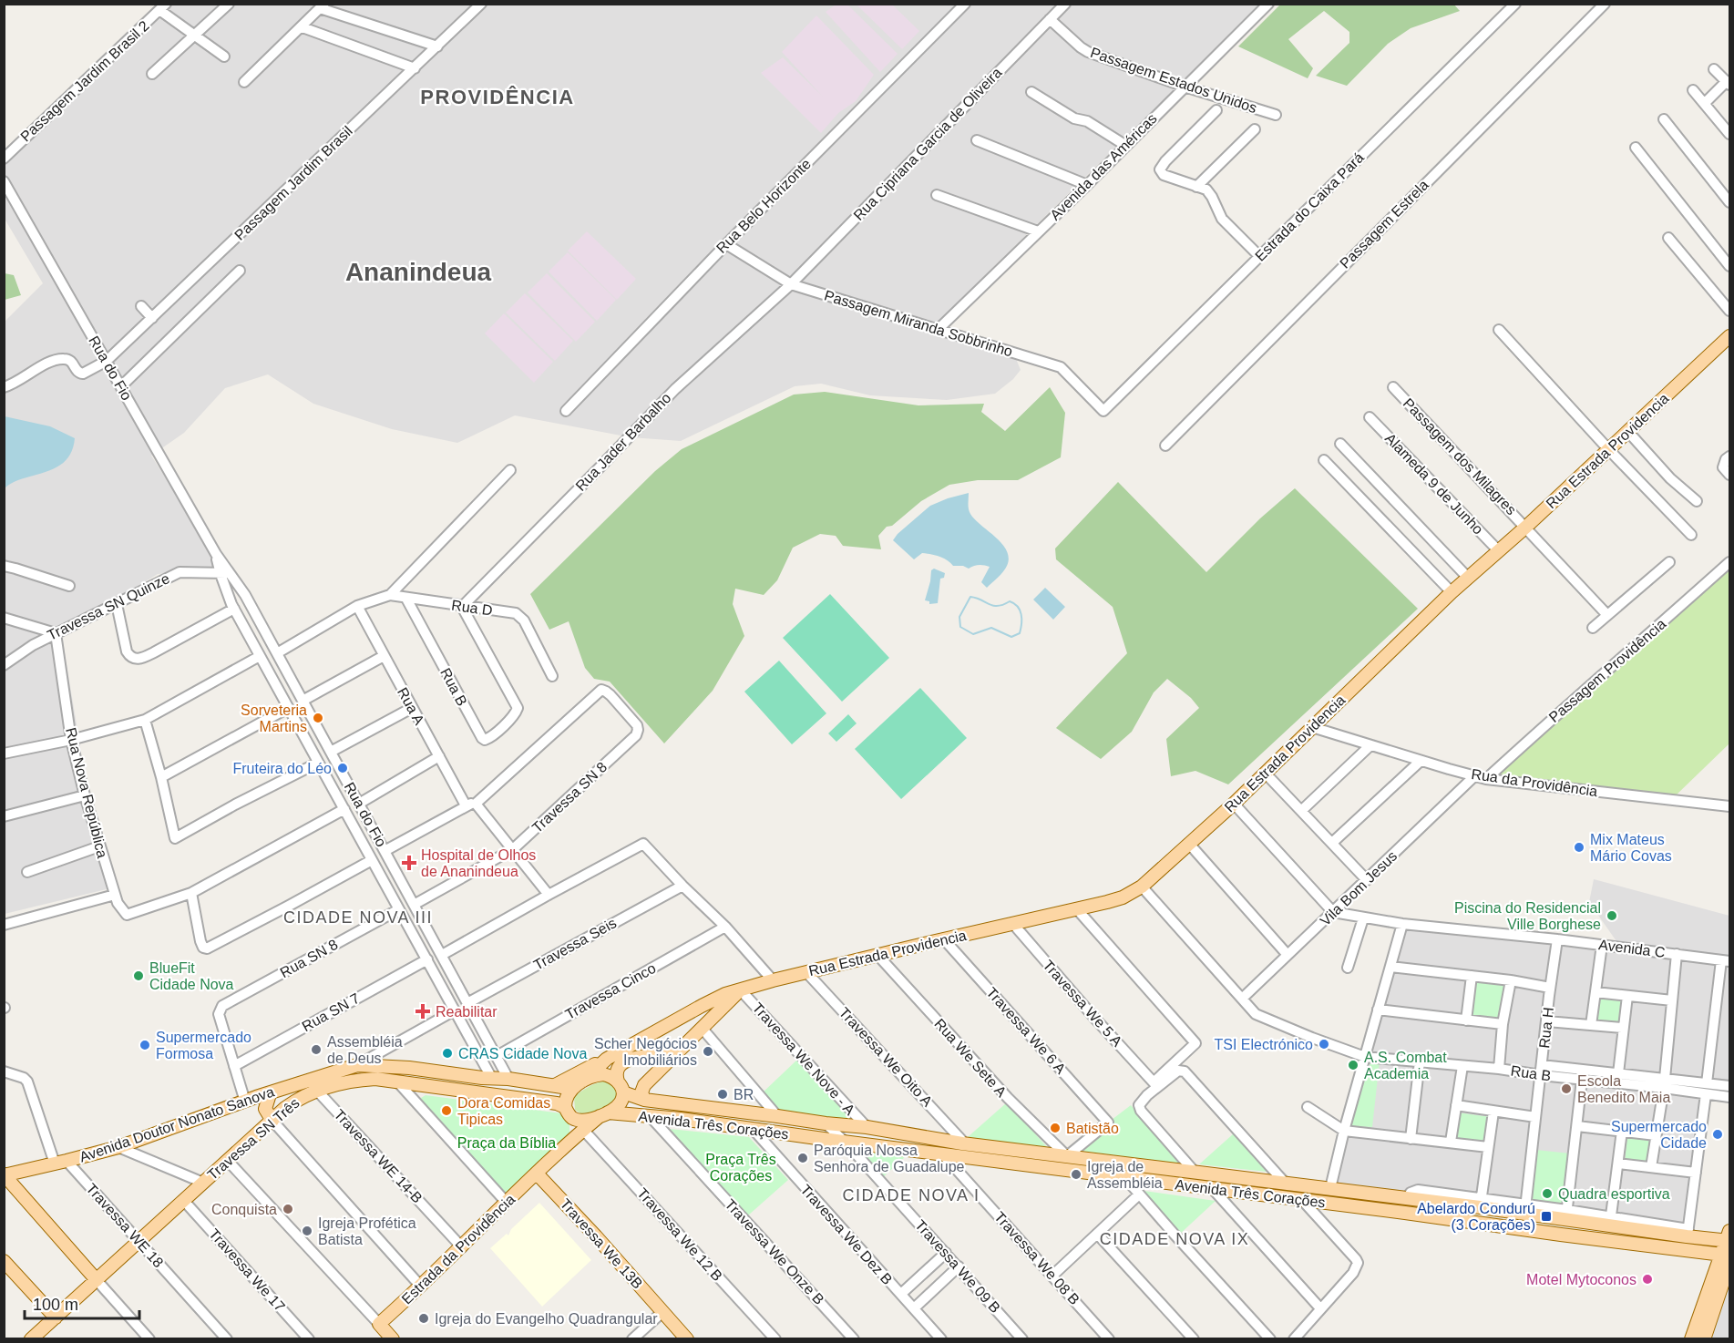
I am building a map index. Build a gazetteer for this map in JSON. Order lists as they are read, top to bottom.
{
  "streets": {
    "main road": [
      "Rua Estrada Providencia",
      "Avenida Doutor Nonato Sanova",
      "Avenida Três Corações",
      "Travessa SN Três",
      "Travessa We 13B",
      "Estrada da Providência"
    ],
    "street": [
      "Passagem Estados Unidos",
      "Passagem Jardim Brasil 2",
      "Rua Cipriana Garcia de Oliveira",
      "Avenida das Américas",
      "Passagem Jardim Brasil",
      "Rua Belo Horizonte",
      "Estrada do Caixa Pará",
      "Passagem Estrela",
      "Passagem Miranda Sobbrinho",
      "Rua do Fio",
      "Rua Jader Barbalho",
      "Passagem dos Milagres",
      "Alameda 9 de Junho",
      "Travessa SN Quinze",
      "Rua D",
      "Passagem Providência",
      "Rua B",
      "Rua A",
      "Rua da Providência",
      "Rua Nova República",
      "Travessa SN 8",
      "Vila Bom Jesus",
      "Travessa Seis",
      "Avenida C",
      "Rua SN 8",
      "Travessa Cinco",
      "Travessa We 5 A",
      "Rua SN 7",
      "Rua H",
      "Travessa We 6 A",
      "Travessa We Oito A",
      "Rua We Sete A",
      "Travessa We Nove - A",
      "Travessa WE 14-B",
      "Travessa WE 18",
      "Travessa We 12 B",
      "Travessa We Dez B",
      "Travessa We Onze B",
      "Travessa We 08 B",
      "Travessa We 09 B",
      "Travessa We 17"
    ]
  },
  "crossings": [
    ["Passagem Estados Unidos", "Rua Cipriana Garcia de Oliveira"],
    ["Passagem Estados Unidos", "Avenida das Américas"],
    ["Rua Cipriana Garcia de Oliveira", "Passagem Miranda Sobbrinho"],
    ["Rua Cipriana Garcia de Oliveira", "Rua Jader Barbalho"],
    ["Avenida das Américas", "Passagem Miranda Sobbrinho"],
    ["Passagem Jardim Brasil", "Rua do Fio"],
    ["Rua Belo Horizonte", "Passagem Miranda Sobbrinho"],
    ["Estrada do Caixa Pará", "Passagem Miranda Sobbrinho"],
    ["Passagem Miranda Sobbrinho", "Rua Jader Barbalho"],
    ["Rua do Fio", "Travessa SN Quinze"],
    ["Rua do Fio", "Rua D"],
    ["Rua do Fio", "Travessa SN 8"],
    ["Rua do Fio", "Travessa Seis"],
    ["Rua do Fio", "Rua SN 8"],
    ["Rua do Fio", "Travessa Cinco"],
    ["Rua do Fio", "Rua SN 7"],
    ["Rua do Fio", "Avenida Doutor Nonato Sanova"],
    ["Rua Jader Barbalho", "Rua D"],
    ["Rua Jader Barbalho", "Rua B"],
    ["Rua Estrada Providencia", "Passagem dos Milagres"],
    ["Rua Estrada Providencia", "Alameda 9 de Junho"],
    ["Rua Estrada Providencia", "Rua B"],
    ["Rua Estrada Providencia", "Rua da Providência"],
    ["Rua Estrada Providencia", "Travessa We 5 A"],
    ["Rua Estrada Providencia", "Travessa We 6 A"],
    ["Rua Estrada Providencia", "Travessa We Oito A"],
    ["Rua Estrada Providencia", "Rua We Sete A"],
    ["Rua Estrada Providencia", "Travessa We Nove - A"],
    ["Rua Estrada Providencia", "Avenida Doutor Nonato Sanova"],
    ["Rua Estrada Providencia", "Avenida Três Corações"],
    ["Rua Estrada Providencia", "Travessa SN Três"],
    ["Rua Estrada Providencia", "Estrada da Providência"],
    ["Travessa SN Quinze", "Rua Nova República"],
    ["Rua D", "Rua B"],
    ["Rua D", "Rua A"],
    ["Passagem Providência", "Rua da Providência"],
    ["Rua B", "Vila Bom Jesus"],
    ["Rua B", "Rua H"],
    ["Rua A", "Travessa SN 8"],
    ["Rua da Providência", "Vila Bom Jesus"],
    ["Vila Bom Jesus", "Avenida C"],
    ["Avenida C", "Rua H"],
    ["Rua SN 8", "Rua SN 7"],
    ["Rua H", "Avenida Três Corações"],
    ["Travessa We 6 A", "Rua We Sete A"],
    ["Travessa We 6 A", "Avenida Três Corações"],
    ["Travessa We Oito A", "Avenida Três Corações"],
    ["Rua We Sete A", "Avenida Três Corações"],
    ["Travessa We Nove - A", "Avenida Três Corações"],
    ["Avenida Doutor Nonato Sanova", "Avenida Três Corações"],
    ["Avenida Doutor Nonato Sanova", "Travessa SN Três"],
    ["Avenida Doutor Nonato Sanova", "Travessa WE 18"],
    ["Avenida Doutor Nonato Sanova", "Estrada da Providência"],
    ["Avenida Três Corações", "Travessa SN Três"],
    ["Avenida Três Corações", "Travessa We Dez B"],
    ["Avenida Três Corações", "Estrada da Providência"],
    ["Avenida Três Corações", "Travessa We Onze B"],
    ["Avenida Três Corações", "Travessa We 08 B"],
    ["Avenida Três Corações", "Travessa We 09 B"],
    ["Travessa SN Três", "Travessa WE 14-B"],
    ["Travessa SN Três", "Travessa WE 18"],
    ["Travessa SN Três", "Estrada da Providência"],
    ["Travessa SN Três", "Travessa We 17"],
    ["Travessa WE 14-B", "Estrada da Providência"],
    ["Travessa We 12 B", "Estrada da Providência"],
    ["Travessa We 13B", "Estrada da Providência"]
  ],
  "districts": [
    "PROVIDÊNCIA",
    "Ananindeua",
    "CIDADE NOVA III",
    "CIDADE NOVA I",
    "CIDADE NOVA IX"
  ],
  "parks": ["Praça da Bíblia", "Praça Três Corações"],
  "places": {
    "other": [
      "Sorveteria Martins",
      "Fruteira do Léo",
      "Mix Mateus Mário Covas",
      "Piscina do Residencial Ville Borghese",
      "BlueFit Cidade Nova",
      "TSI Electrónico",
      "Supermercado Formosa",
      "Assembléia de Deus",
      "Scher Negócios Imobiliários",
      "CRAS Cidade Nova",
      "A.S. Combat Academia",
      "Escola Benedito Maia",
      "BR",
      "Dora Comidas Tipicas",
      "Batistão",
      "Supermercado Cidade",
      "Paróquia Nossa Senhora de Guadalupe",
      "Igreja de Assembléia",
      "Quadra esportiva",
      "Conquista",
      "Igreja Profética Batista",
      "Motel Mytoconos",
      "Igreja do Evangelho Quadrangular"
    ],
    "health": ["Hospital de Olhos de Ananindeua", "Reabilitar"],
    "transit": ["Abelardo Condurú (3 Corações)"]
  },
  "scale_bar": "100 m"
}
